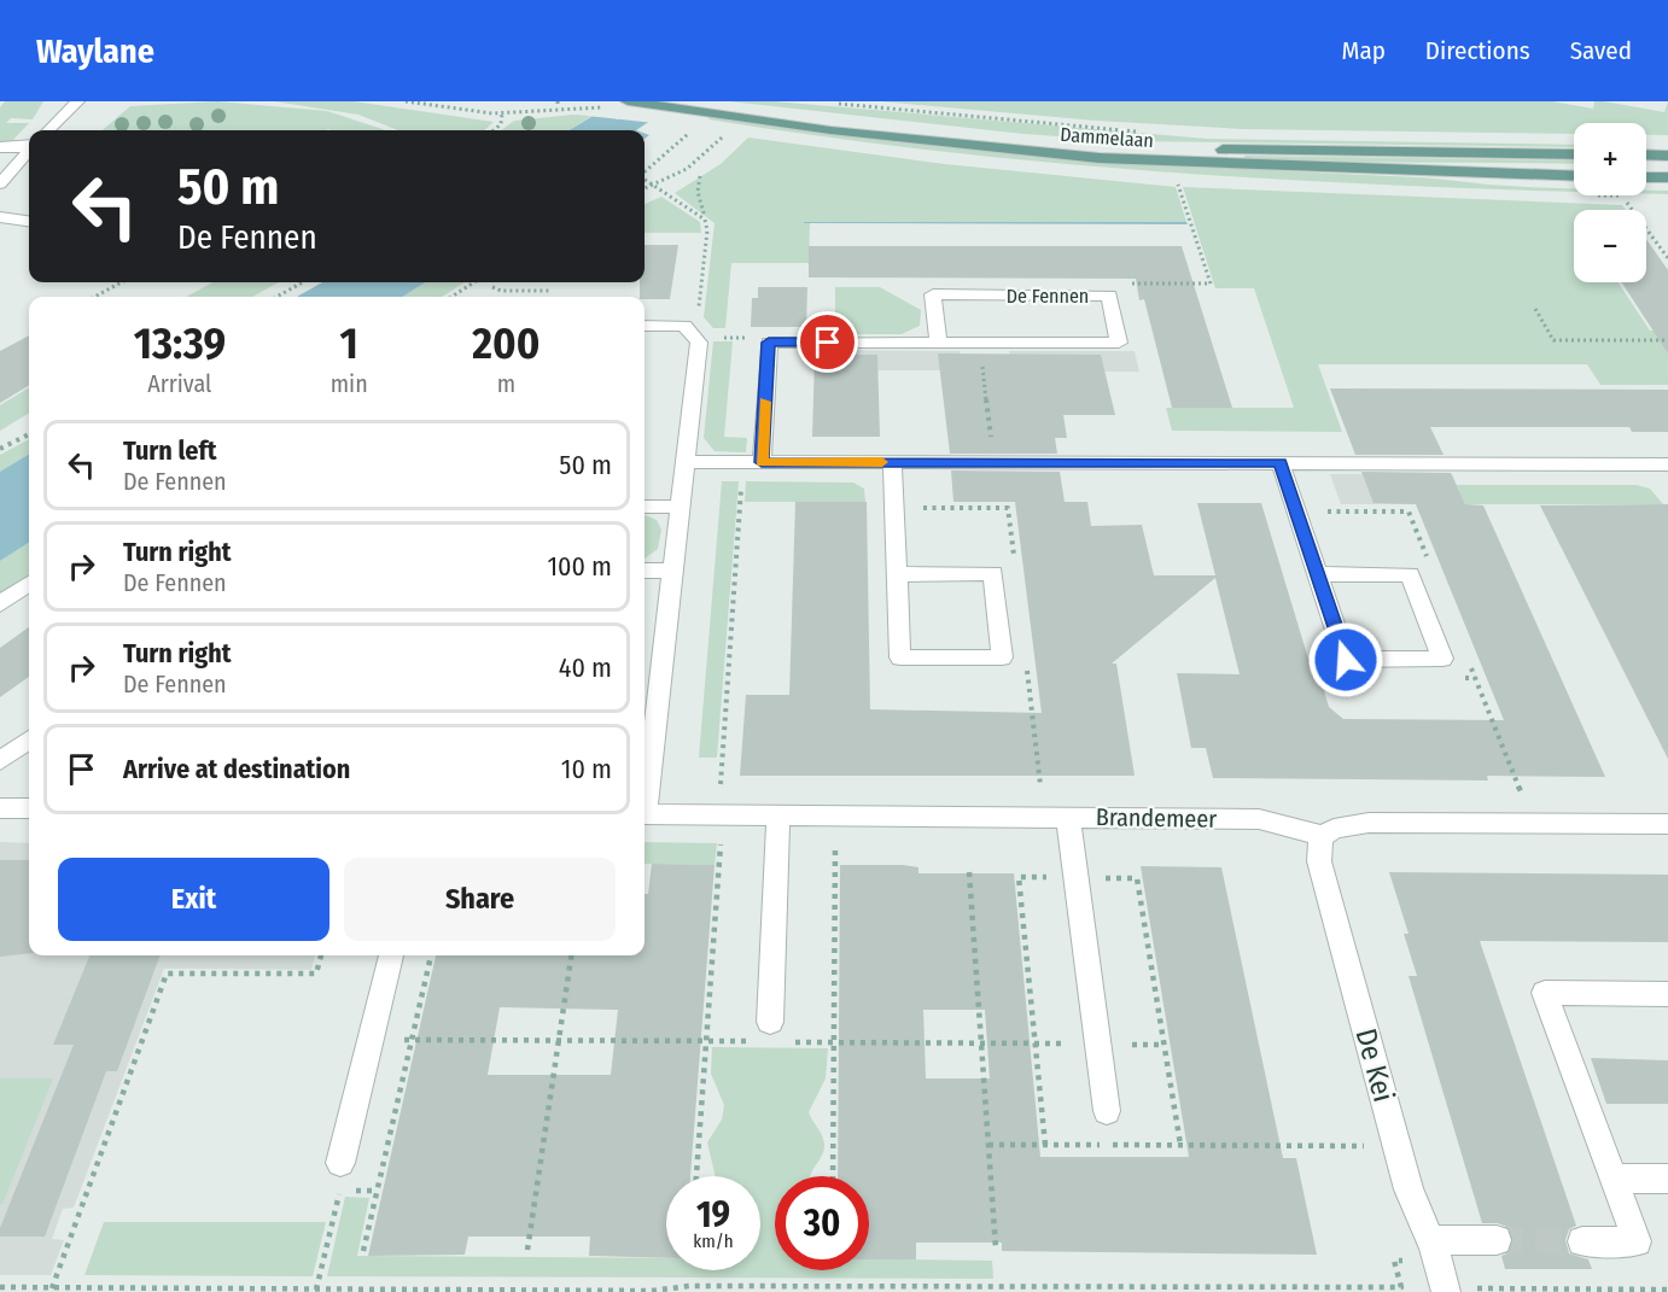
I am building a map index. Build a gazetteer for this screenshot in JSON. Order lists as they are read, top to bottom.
{
  "streets": {
    "main road": ["Dammelaan"],
    "street": ["De Fennen", "Brandemeer", "De Kei"]
  },
  "crossings": [
    ["Brandemeer", "De Kei"]
  ],
  "page": {
    "header": "Waylane",
    "nav": ["Map", "Directions", "Saved"],
    "map_buttons": ["+", "−"],
    "turn": ["50 m", "De Fennen"],
    "eta": [
      "13:39",
      "Arrival",
      "1",
      "min",
      "200",
      "m"
    ],
    "list": [
      {
        "name": "Turn left",
        "note": "De Fennen",
        "value": "50 m"
      },
      {
        "name": "Turn right",
        "note": "De Fennen",
        "value": "100 m"
      },
      {
        "name": "Turn right",
        "note": "De Fennen",
        "value": "40 m"
      },
      {
        "name": "Arrive at destination",
        "value": "10 m"
      }
    ],
    "buttons": ["Exit", "Share"],
    "speed": "19 km/h",
    "limit": "30"
  }
}
